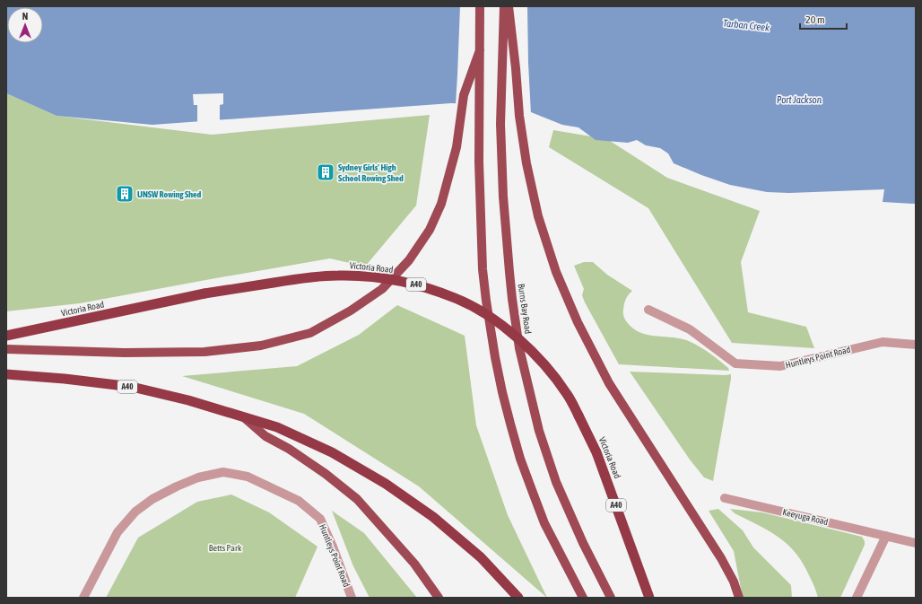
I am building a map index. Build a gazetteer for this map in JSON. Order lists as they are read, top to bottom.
{
  "streets": {
    "highway": ["Victoria Road", "A40"],
    "main road": ["Burns Bay Road"],
    "street": ["Huntleys Point Road", "Keeyuga Road"]
  },
  "water": ["Tarban Creek", "Port Jackson"],
  "parks": ["Betts Park"],
  "places": {
    "building": ["Sydney Girls' High School Rowing Shed", "UNSW Rowing Shed"]
  },
  "scale_bar": "20 m",
  "north": "top"
}
